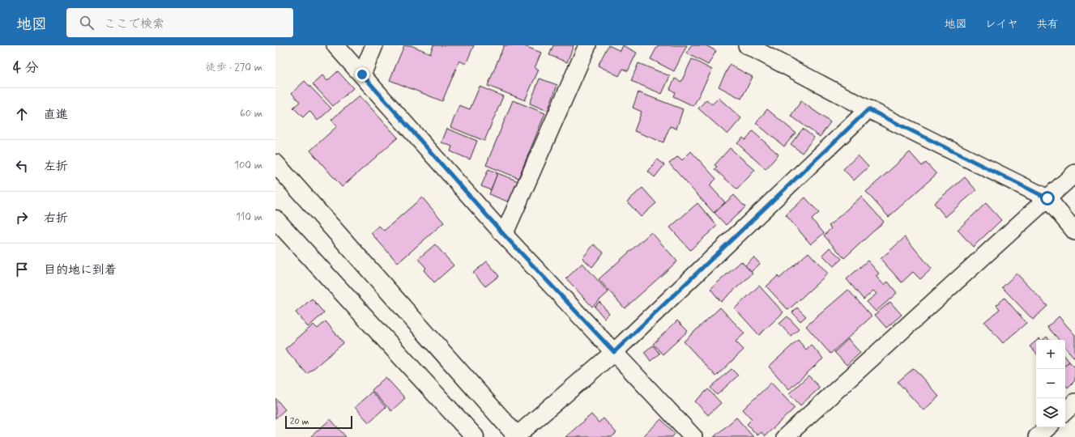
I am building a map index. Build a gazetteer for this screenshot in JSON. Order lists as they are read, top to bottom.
{
  "scale_bar": "20 m",
  "page": {
    "header": "地図",
    "search": "ここで検索",
    "nav": ["地図", "レイヤ", "共有"],
    "heading": ["4 分", "徒歩 · 270 m"],
    "list": [
      ["直進", "60 m"],
      ["左折", "100 m"],
      ["右折", "110 m"],
      "目的地に到着"
    ],
    "map_buttons": ["+", "−"],
    "scale": "20 m"
  }
}
